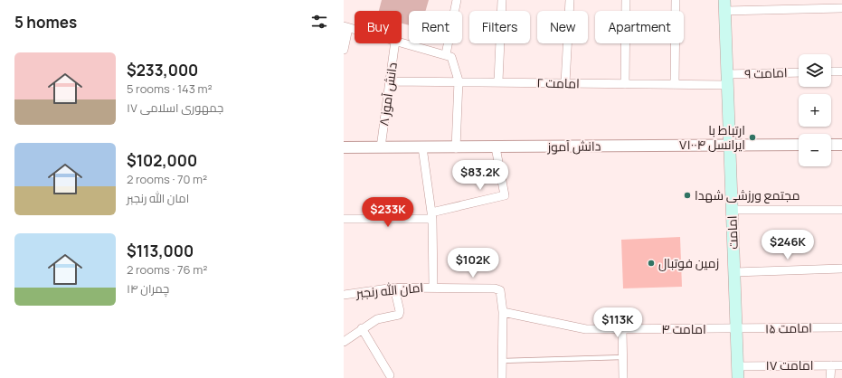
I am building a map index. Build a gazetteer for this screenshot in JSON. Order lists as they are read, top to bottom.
{
  "streets": {
    "main road": ["امامت"],
    "street": [
      "امامت ۹",
      "امامت ۲",
      "دانش آموز ۸",
      "دانش آموز",
      "امان الله رنجبر",
      "امامت ۱۵",
      "امامت ۴",
      "امامت ۱۷"
    ]
  },
  "crossings": [
    ["امامت ۹", "امامت ۲"],
    ["امامت ۹", "امامت"],
    ["امامت ۲", "دانش آموز ۸"],
    ["امامت ۲", "امامت"],
    ["دانش آموز ۸", "دانش آموز"],
    ["دانش آموز", "امامت"],
    ["امامت", "امامت ۱۵"],
    ["امامت", "امامت ۴"],
    ["امامت", "امامت ۱۷"],
    ["امان الله رنجبر", "امامت ۴"],
    ["امامت ۱۵", "امامت ۴"]
  ],
  "places": ["ارتباط با ایرانسل ۷۱۰۰۴", "مجتمع ورزشی شهدا", "زمین فوتبال"],
  "page": {
    "heading": "5 homes",
    "chip": [
      "Buy",
      "Rent",
      "Filters",
      "New",
      "Apartment"
    ],
    "list": [
      {
        "name": "$233,000",
        "note": "5 rooms · 143 m² · جمهوری اسلامی ۱۷"
      },
      {
        "name": "$102,000",
        "note": "2 rooms · 70 m² · امان الله رنجبر"
      },
      {
        "name": "$113,000",
        "note": "2 rooms · 76 m² · چمران ۱۴"
      }
    ],
    "map_buttons": ["+", "−"],
    "price": [
      "$83.2K",
      "$233K",
      "$246K",
      "$102K",
      "$113K"
    ]
  }
}
